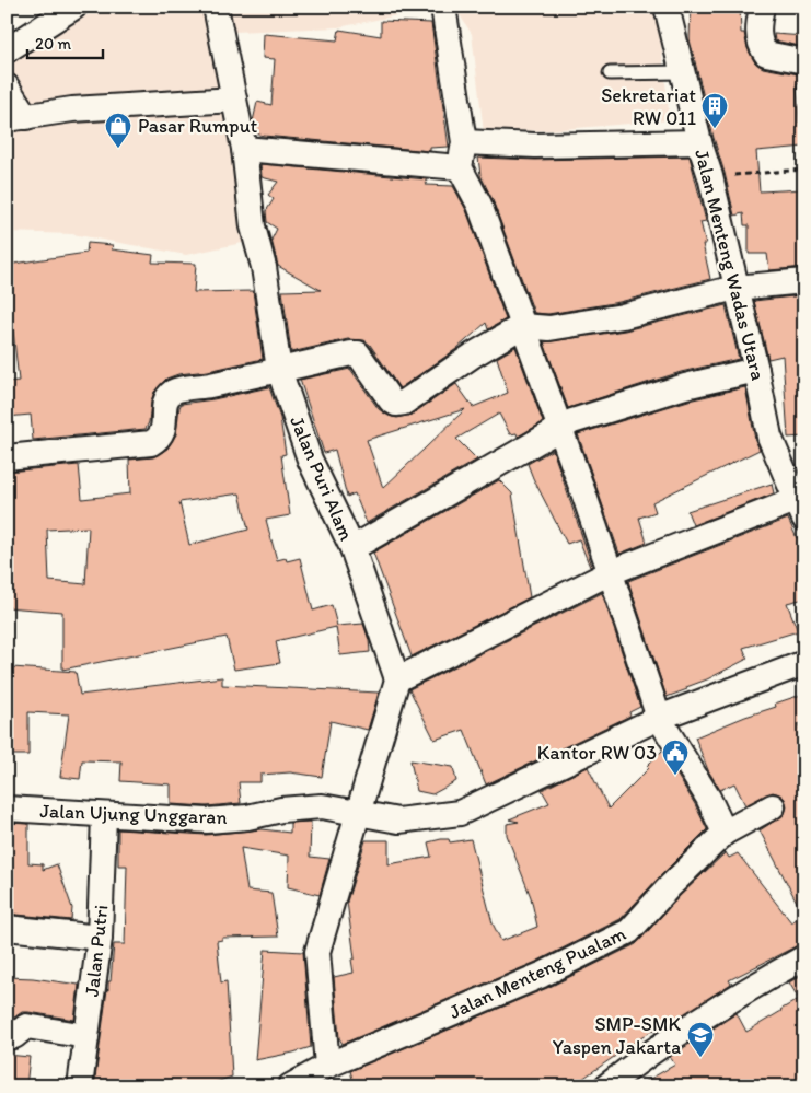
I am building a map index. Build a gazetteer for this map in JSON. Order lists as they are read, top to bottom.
{
  "streets": {
    "street": [
      "Jalan Menteng Wadas Utara",
      "Jalan Puri Alam",
      "Jalan Ujung Unggaran",
      "Jalan Putri",
      "Jalan Menteng Pualam"
    ]
  },
  "crossings": [
    ["Jalan Ujung Unggaran", "Jalan Putri"]
  ],
  "places": {
    "building": ["Sekretariat RW 011"],
    "shop": ["Pasar Rumput"],
    "public building": ["Kantor RW 03"],
    "school or university": ["SMP-SMK Yaspen Jakarta"]
  },
  "scale_bar": "20 m"
}
